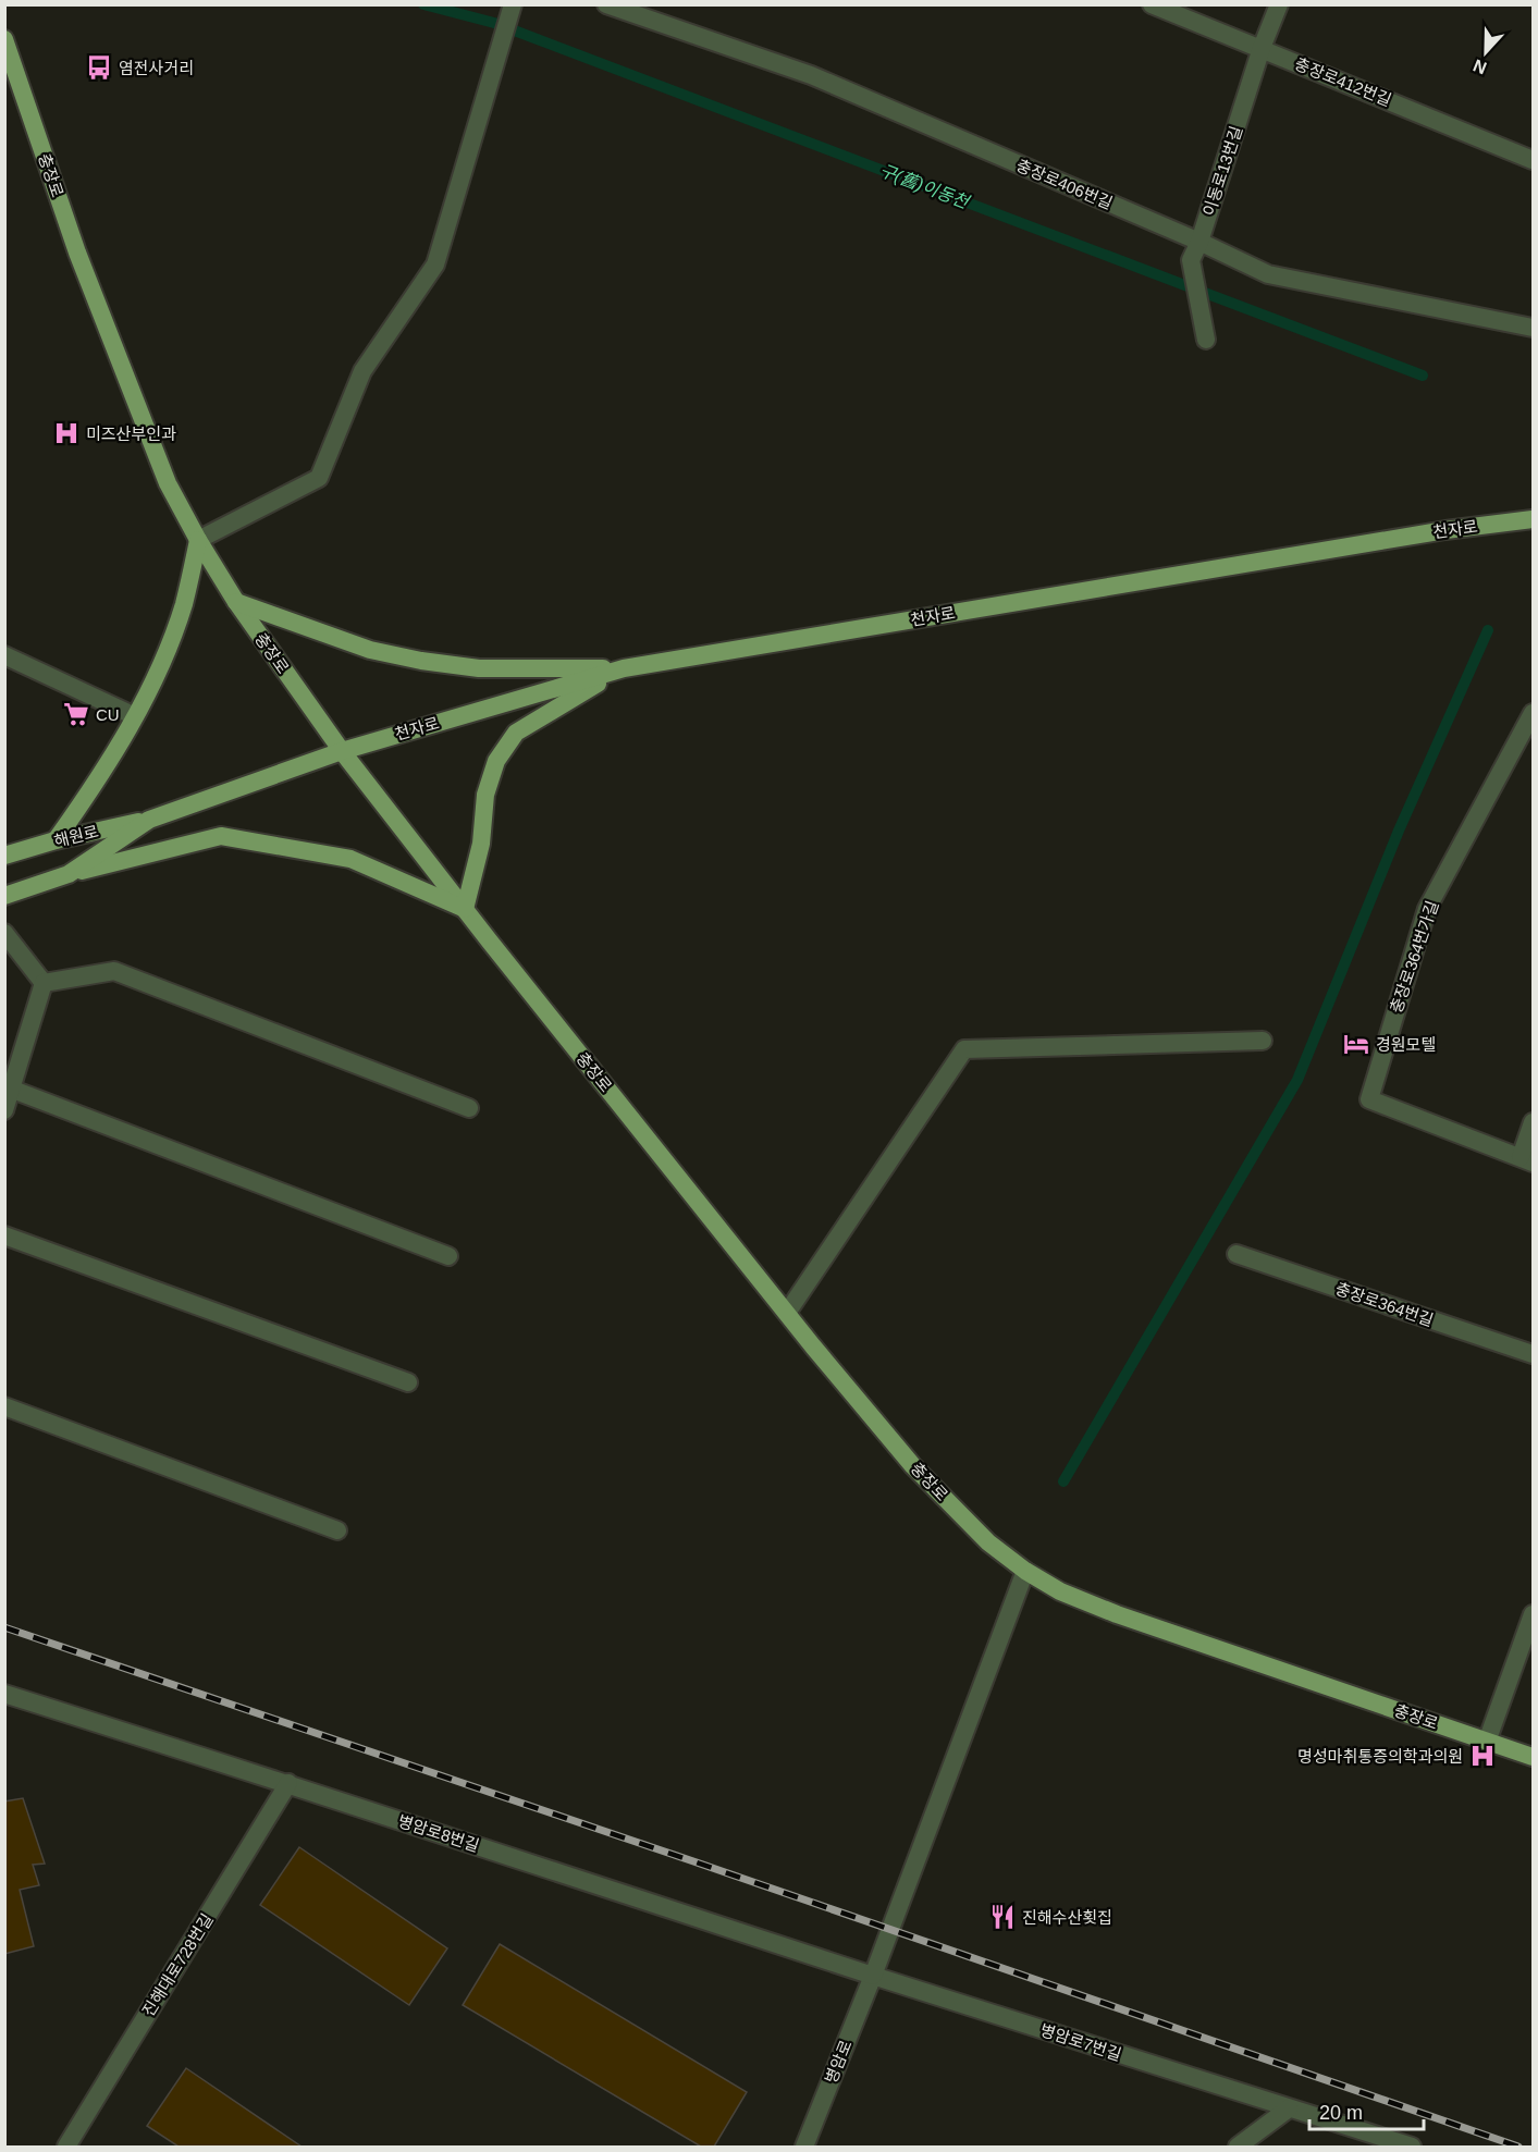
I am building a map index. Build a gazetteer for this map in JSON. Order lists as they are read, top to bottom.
{
  "streets": {
    "main road": ["충장로", "천자로", "해원로"],
    "street": [
      "충장로412번길",
      "이동로13번길",
      "충장로406번길",
      "충장로364번가길",
      "충장로364번길",
      "병암로8번길",
      "진해대로728번길",
      "병암로7번길",
      "병암로"
    ]
  },
  "crossings": [
    ["충장로412번길", "이동로13번길"],
    ["이동로13번길", "충장로406번길"],
    ["충장로", "천자로"],
    ["충장로", "병암로"],
    ["천자로", "해원로"],
    ["병암로8번길", "진해대로728번길"],
    ["병암로8번길", "병암로7번길"],
    ["병암로8번길", "병암로"],
    ["병암로7번길", "병암로"]
  ],
  "water": ["구(舊)이동천"],
  "places": {
    "bus stop": ["염전사거리"],
    "hospital": ["미즈산부인과", "명성마취통증의학과의원"],
    "supermarket": ["CU"],
    "hotel": ["경원모텔"],
    "restaurant": ["진해수산횟집"]
  },
  "scale_bar": "20 m",
  "north": "bottom"
}
